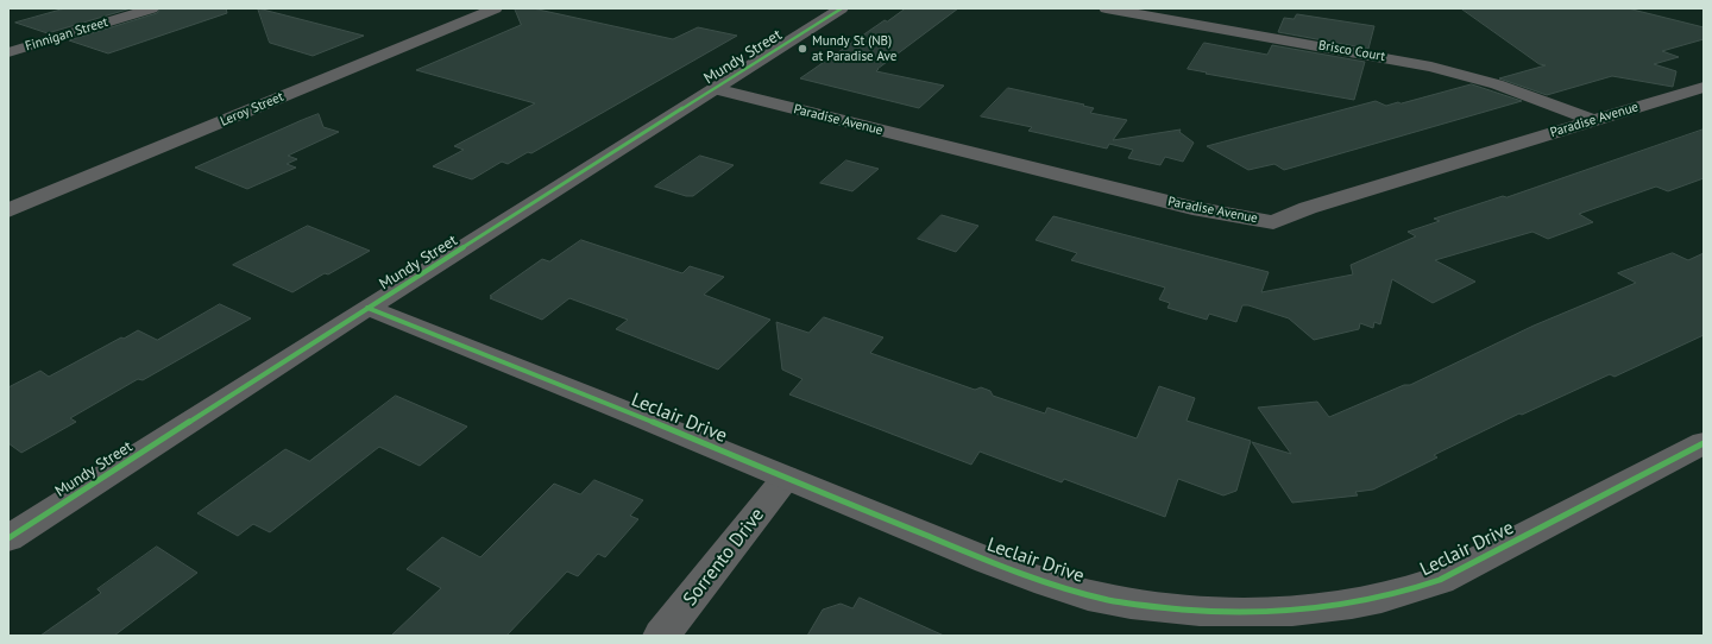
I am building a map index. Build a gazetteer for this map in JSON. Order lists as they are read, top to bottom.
{
  "streets": {
    "street": [
      "Finnigan Street",
      "Brisco Court",
      "Mundy Street",
      "Leroy Street",
      "Paradise Avenue",
      "Leclair Drive",
      "Sorrento Drive"
    ]
  },
  "crossings": [
    ["Brisco Court", "Paradise Avenue"],
    ["Mundy Street", "Paradise Avenue"],
    ["Mundy Street", "Leclair Drive"],
    ["Leclair Drive", "Sorrento Drive"]
  ],
  "places": ["Mundy St (NB) at Paradise Ave"]
}
